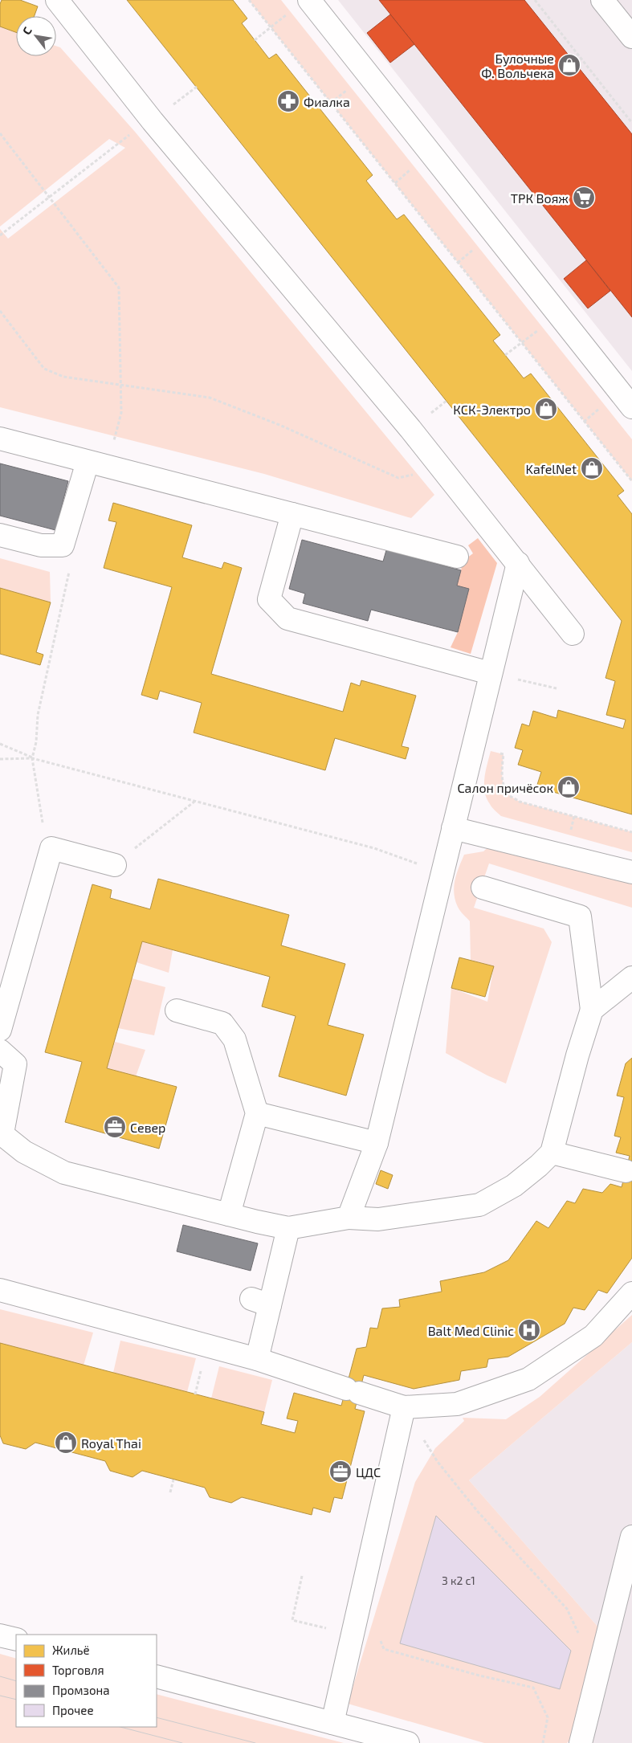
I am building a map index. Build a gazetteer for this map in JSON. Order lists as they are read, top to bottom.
{
  "places": {
    "shop": [
      "Булочные Ф. Вольчека",
      "КСК-Электро",
      "KafelNet",
      "Салон причёсок",
      "Royal Thai"
    ],
    "pharmacy": ["Фиалка"],
    "supermarket": ["ТРК Вояж"],
    "office": ["Север", "ЦДС"],
    "hospital": ["Balt Med Clinic"]
  },
  "house_numbers": ["3 к2 с1"],
  "legend": [
    "Жильё",
    "Торговля",
    "Промзона",
    "Прочее"
  ],
  "north": "top left"
}
